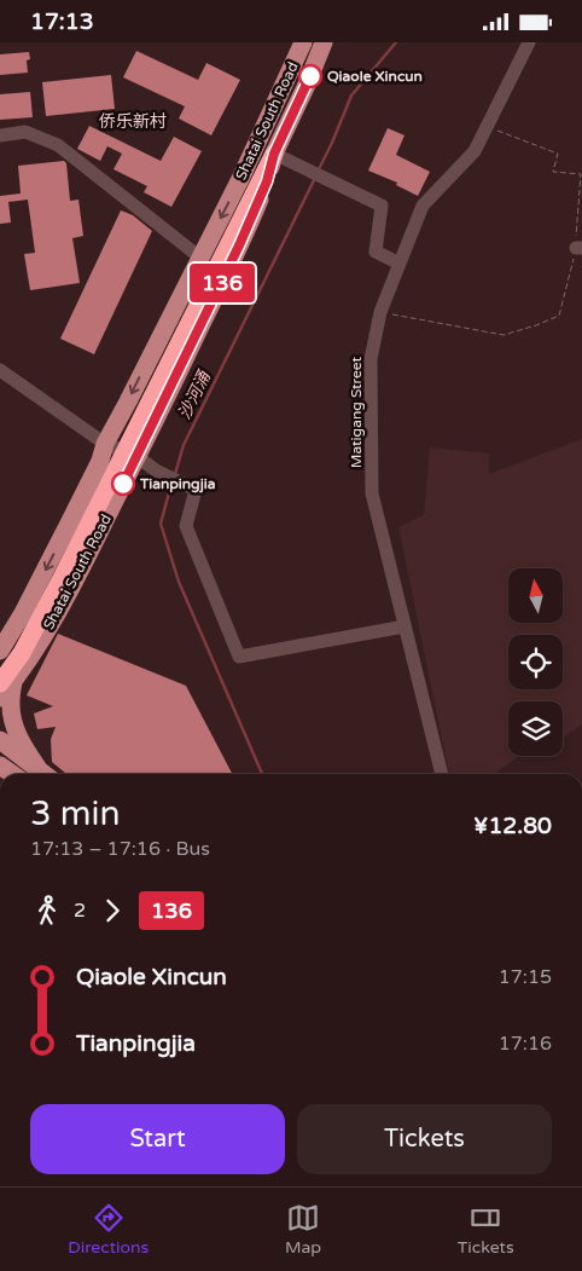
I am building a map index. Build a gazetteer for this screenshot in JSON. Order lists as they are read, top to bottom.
{
  "streets": {
    "main road": ["Shatai South Road"],
    "street": ["Matigang Street"]
  },
  "districts": ["侨乐新村"],
  "water": ["沙河涌"],
  "places": ["Qiaole Xincun", "Tianpingjia"],
  "lines": ["bus line 136"],
  "north": "top",
  "page": {
    "status": "17:13",
    "on_map": "136",
    "heading": ["3 min", "17:13 – 17:16 · Bus", "¥12.80"],
    "legs": ["2", "136"],
    "list": [
      {
        "name": "Qiaole Xincun",
        "value": "17:15"
      },
      {
        "name": "Tianpingjia",
        "value": "17:16"
      }
    ],
    "buttons": ["Start", "Tickets"],
    "tabs": ["Directions", "Map", "Tickets"]
  }
}
